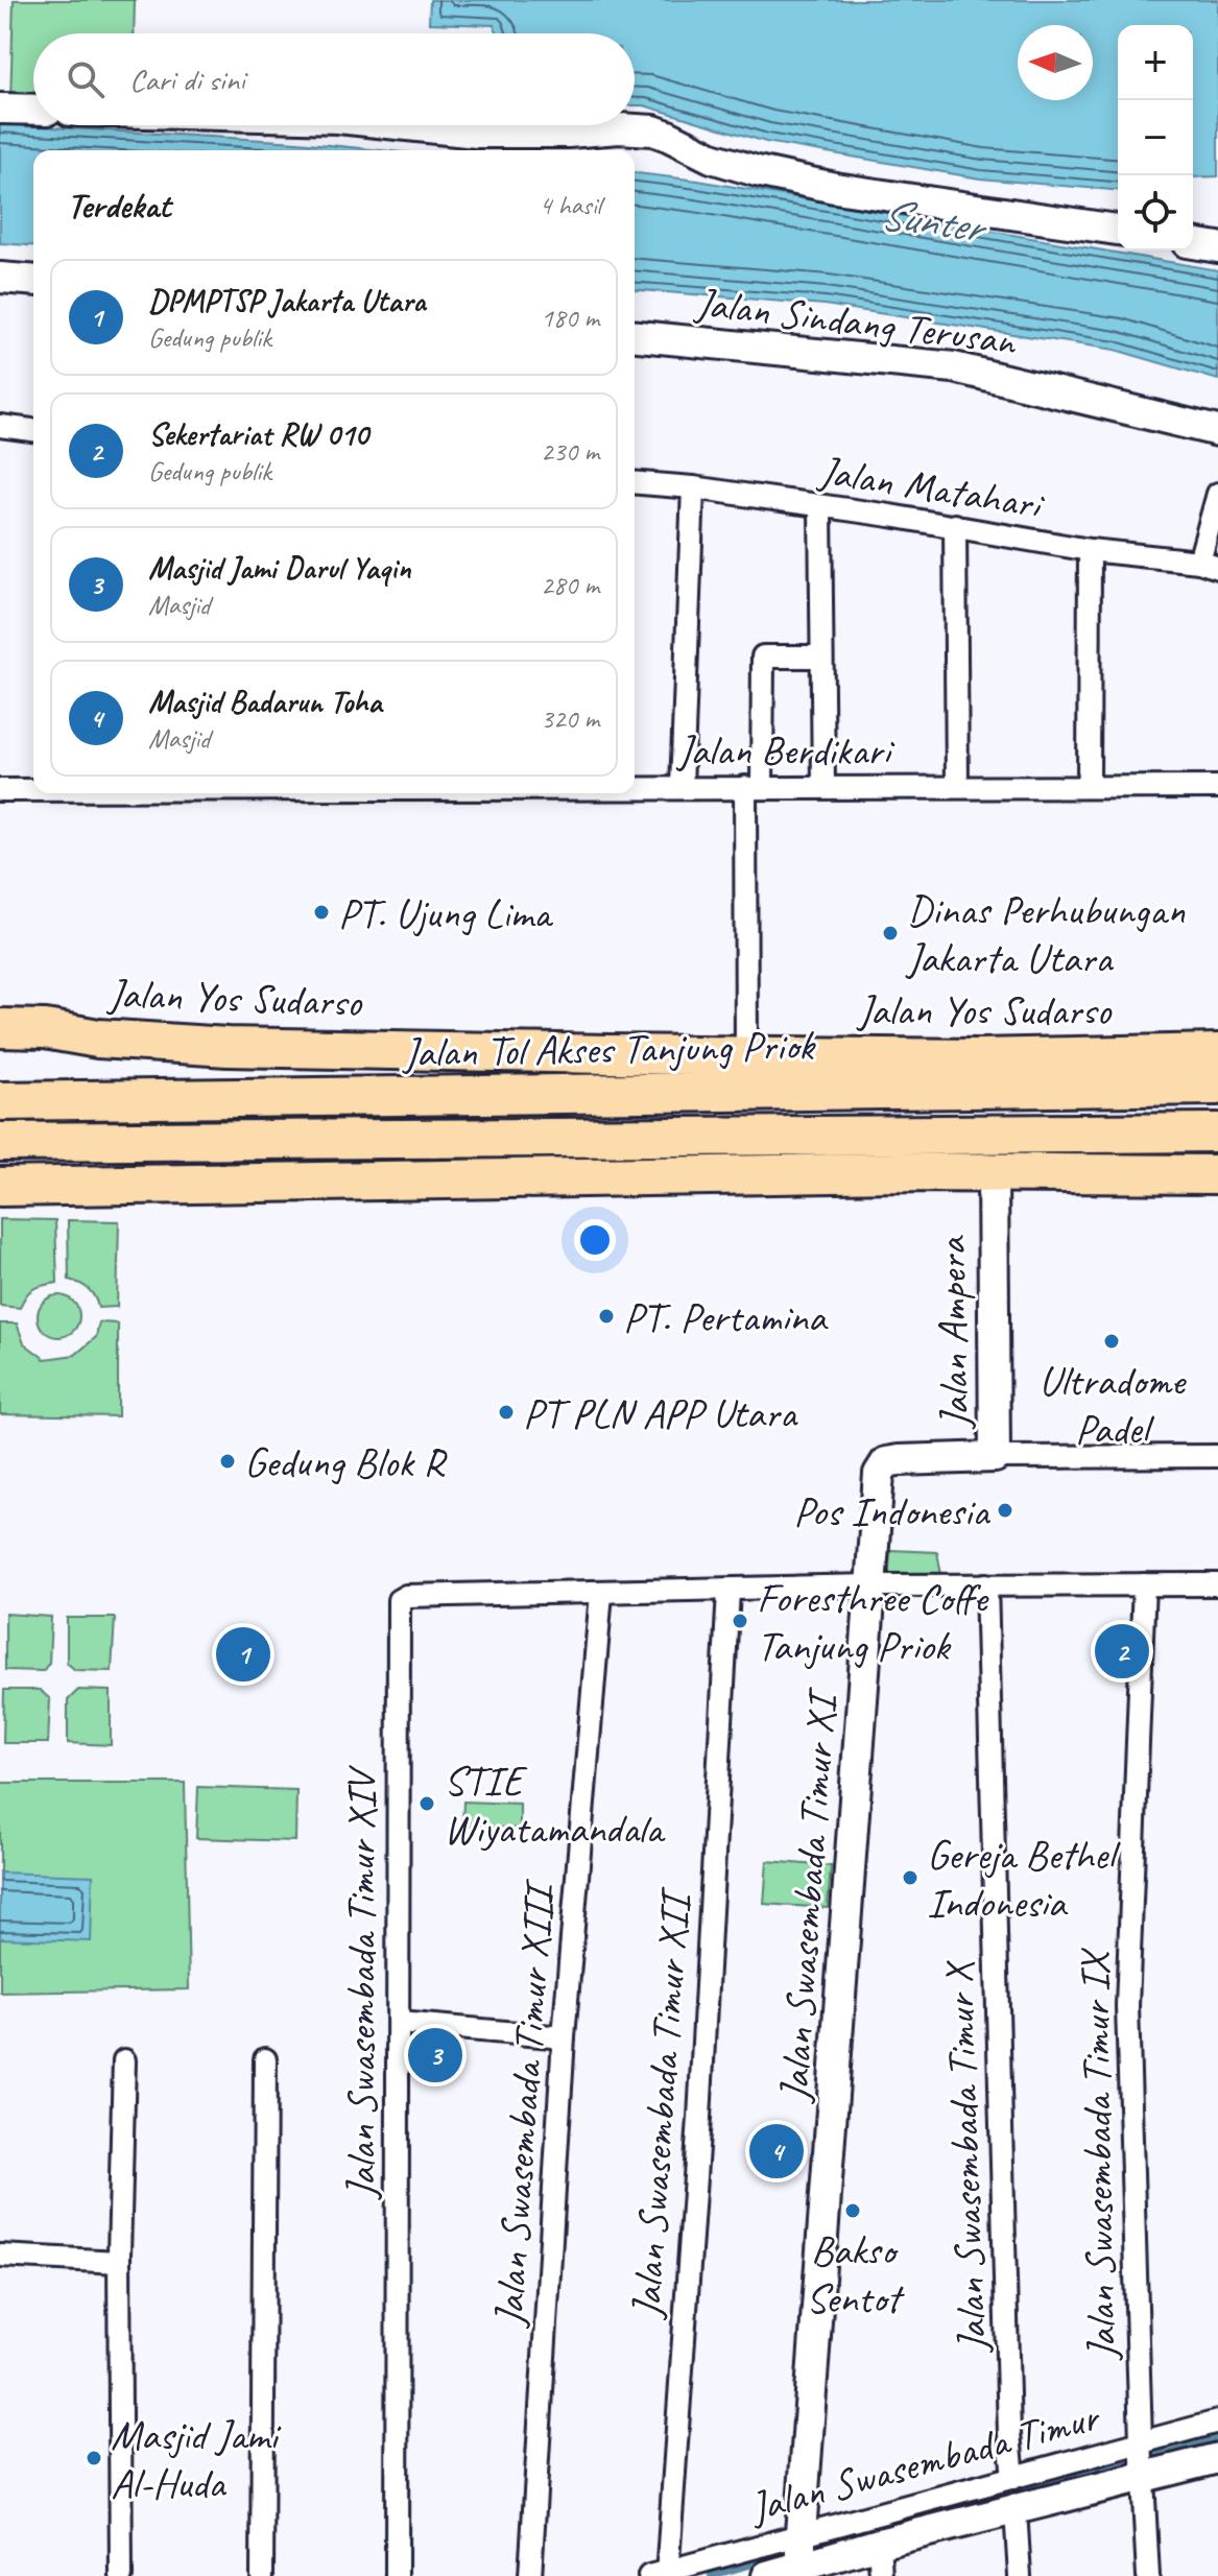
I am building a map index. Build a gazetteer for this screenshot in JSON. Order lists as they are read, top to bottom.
{
  "streets": {
    "highway": ["Jalan Yos Sudarso", "Jalan Tol Akses Tanjung Priok"],
    "street": [
      "Jalan Sindang Terusan",
      "Jalan Matahari",
      "Jalan Berdikari",
      "Jalan Ampera",
      "Jalan Swasembada Timur XI",
      "Jalan Swasembada Timur XIV",
      "Jalan Swasembada Timur XIII",
      "Jalan Swasembada Timur XII",
      "Jalan Swasembada Timur IX",
      "Jalan Swasembada Timur X",
      "Jalan Swasembada Timur"
    ]
  },
  "crossings": [
    ["Jalan Ampera", "Jalan Swasembada Timur XI"],
    ["Jalan Swasembada Timur XI", "Jalan Swasembada Timur"],
    ["Jalan Swasembada Timur XIV", "Jalan Swasembada Timur XIII"],
    ["Jalan Swasembada Timur XII", "Jalan Swasembada Timur"],
    ["Jalan Swasembada Timur IX", "Jalan Swasembada Timur"],
    ["Jalan Swasembada Timur X", "Jalan Swasembada Timur"]
  ],
  "water": ["Sunter"],
  "places": [
    "PT. Ujung Lima",
    "Dinas Perhubungan Jakarta Utara",
    "PT. Pertamina",
    "Ultradome Padel",
    "PT PLN APP Utara",
    "Gedung Blok R",
    "Pos Indonesia",
    "Foresthree Coffe Tanjung Priok",
    "STIE Wiyatamandala",
    "Gereja Bethel Indonesia",
    "Bakso Sentot",
    "Masjid Jami Al-Huda"
  ],
  "north": "left",
  "page": {
    "map_buttons": ["+", "−"],
    "search": "Cari di sini",
    "heading": ["Terdekat", "4 hasil"],
    "list": [
      {
        "mark": "1",
        "name": "DPMPTSP Jakarta Utara",
        "note": "Gedung publik",
        "value": "180 m"
      },
      {
        "mark": "2",
        "name": "Sekertariat RW 010",
        "note": "Gedung publik",
        "value": "230 m"
      },
      {
        "mark": "3",
        "name": "Masjid Jami Darul Yaqin",
        "note": "Masjid",
        "value": "280 m"
      },
      {
        "mark": "4",
        "name": "Masjid Badarun Toha",
        "note": "Masjid",
        "value": "320 m"
      }
    ],
    "pins": [
      "2",
      "1",
      "3",
      "4"
    ]
  }
}
